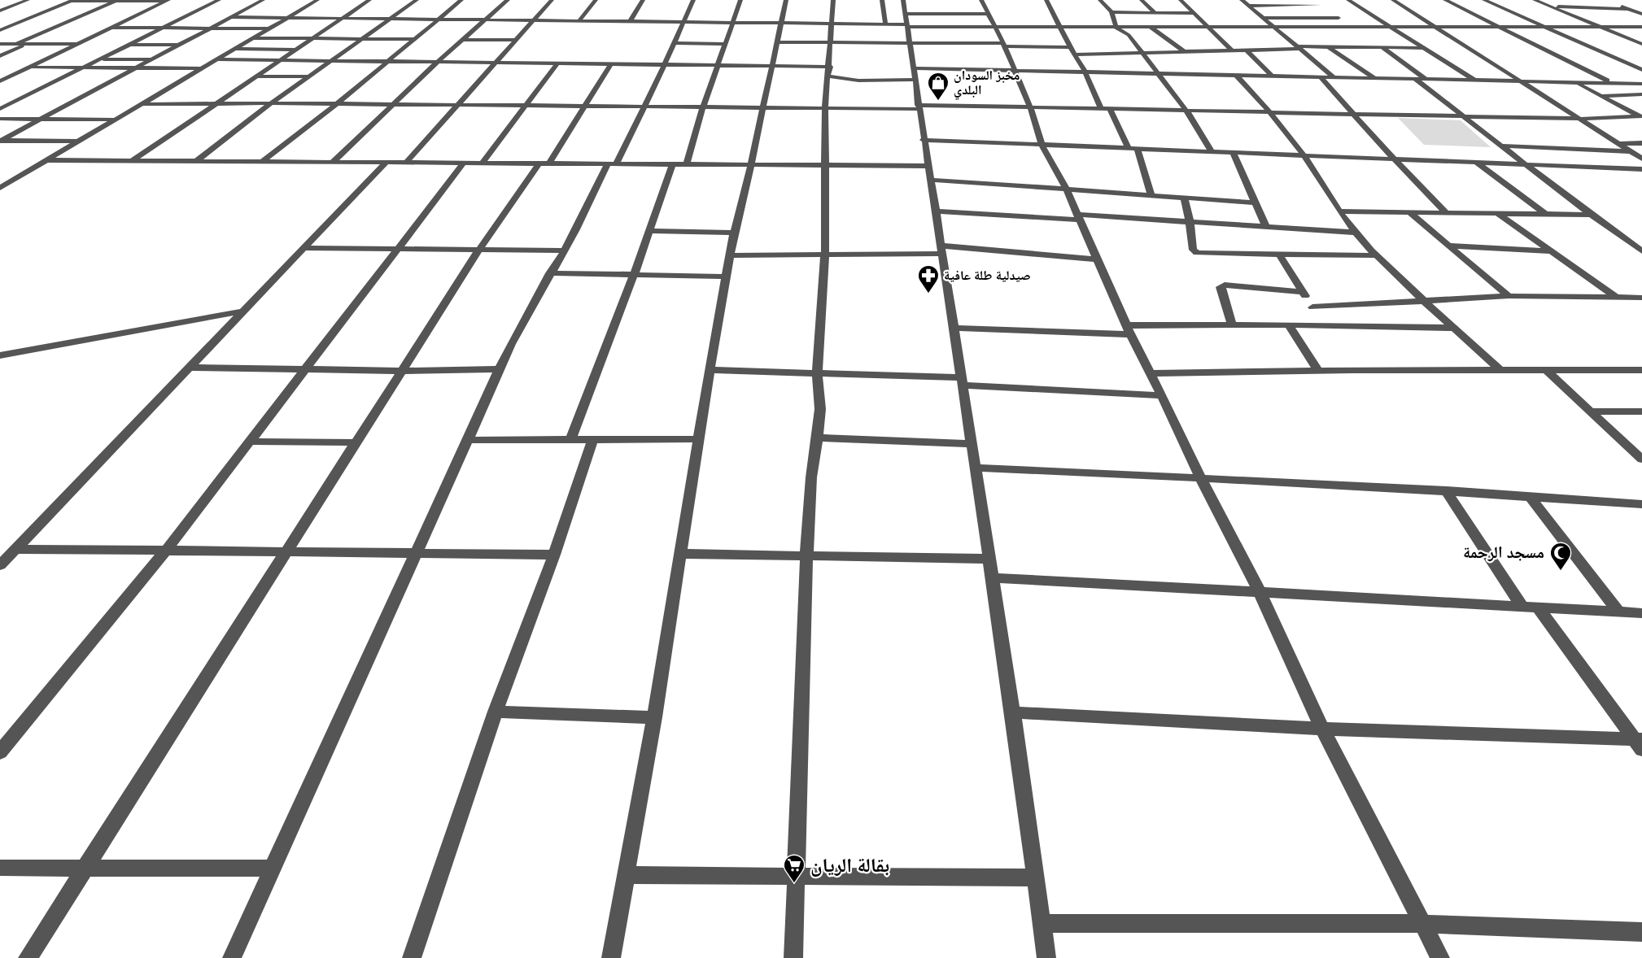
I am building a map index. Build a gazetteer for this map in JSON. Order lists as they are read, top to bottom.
{
  "places": {
    "shop": ["مخبز السودان البلدي"],
    "pharmacy": ["صيدلية طلة عافية"],
    "mosque": ["مسجد الرحمة"],
    "supermarket": ["بقالة الريان"]
  }
}
